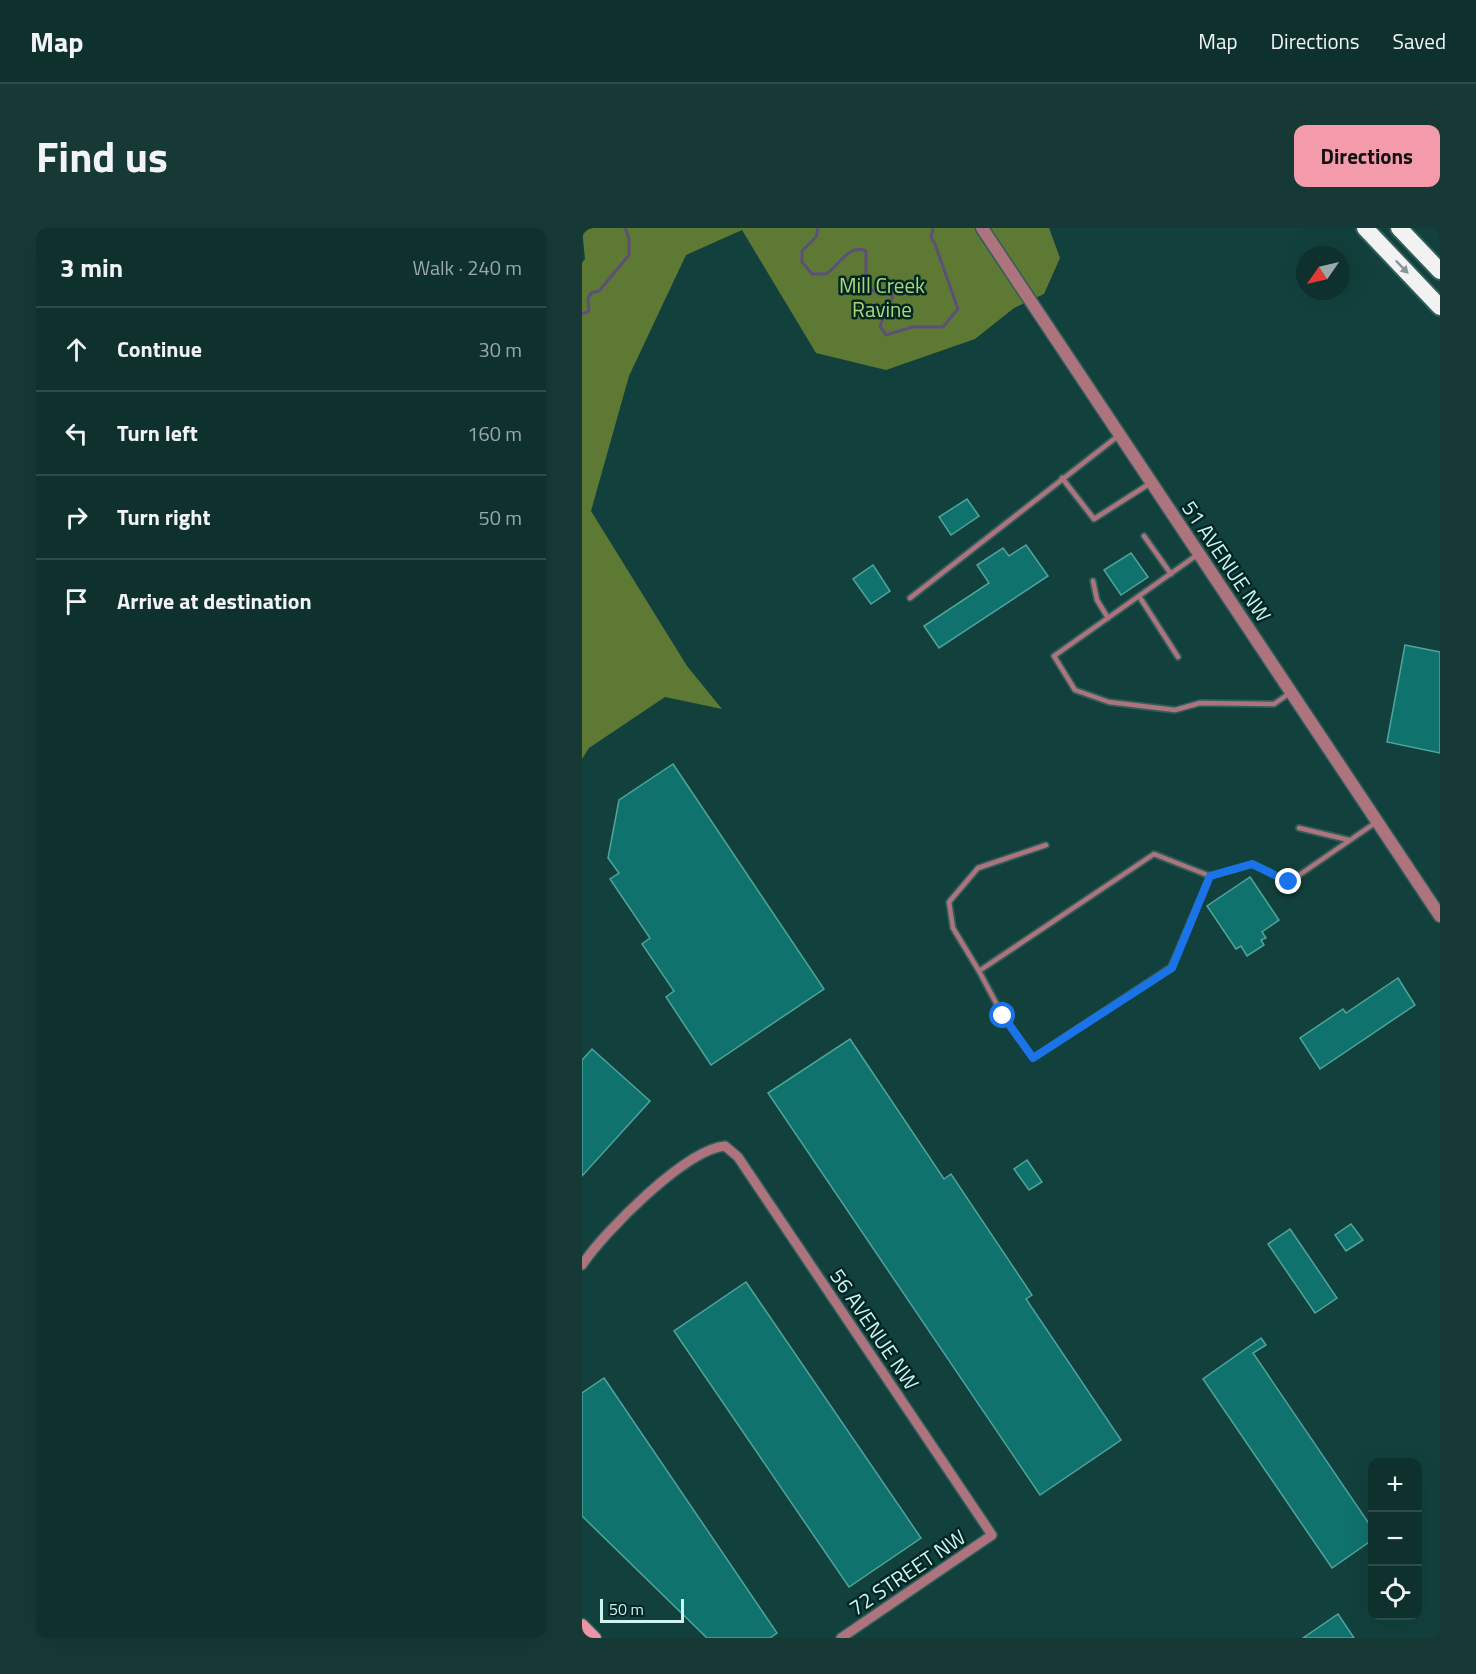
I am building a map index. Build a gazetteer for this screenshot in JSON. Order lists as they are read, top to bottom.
{
  "streets": {
    "street": ["51 AVENUE NW", "56 AVENUE NW", "72 STREET NW"]
  },
  "crossings": [
    ["56 AVENUE NW", "72 STREET NW"]
  ],
  "parks": ["Mill Creek Ravine"],
  "scale_bar": "50 m",
  "north": "bottom left",
  "page": {
    "header": "Map",
    "nav": ["Map", "Directions", "Saved"],
    "title": "Find us",
    "buttons": "Directions",
    "heading": ["3 min", "Walk · 240 m"],
    "list": [
      ["Continue", "30 m"],
      ["Turn left", "160 m"],
      ["Turn right", "50 m"],
      "Arrive at destination"
    ],
    "map_buttons": ["+", "−"],
    "scale": "50 m"
  }
}
